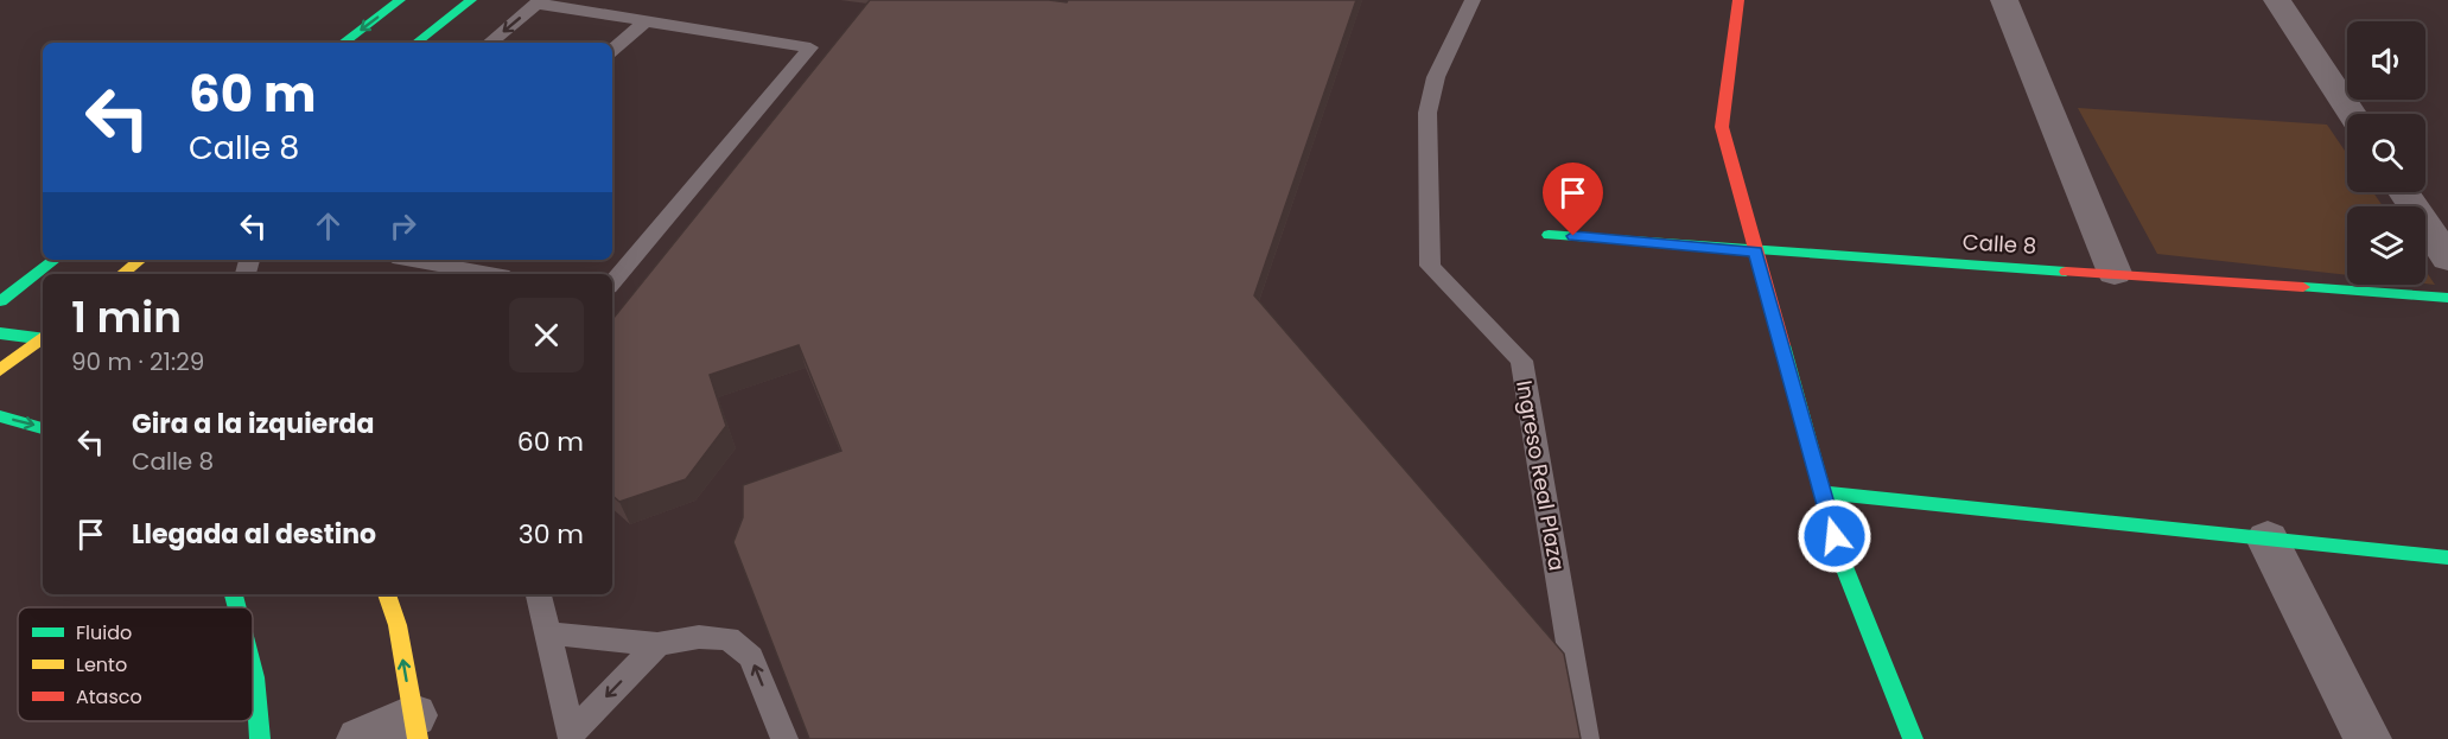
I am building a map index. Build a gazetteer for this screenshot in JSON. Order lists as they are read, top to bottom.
{
  "streets": {
    "street": ["Calle 8"],
    "lane": ["Ingreso Real Plaza"]
  },
  "legend": ["Fluido", "Lento", "Atasco"],
  "page": {
    "turn": ["60 m", "Calle 8"],
    "heading": ["1 min", "90 m · 21:29"],
    "list": [
      {
        "name": "Gira a la izquierda",
        "note": "Calle 8",
        "value": "60 m"
      },
      {
        "name": "Llegada al destino",
        "value": "30 m"
      }
    ]
  }
}
